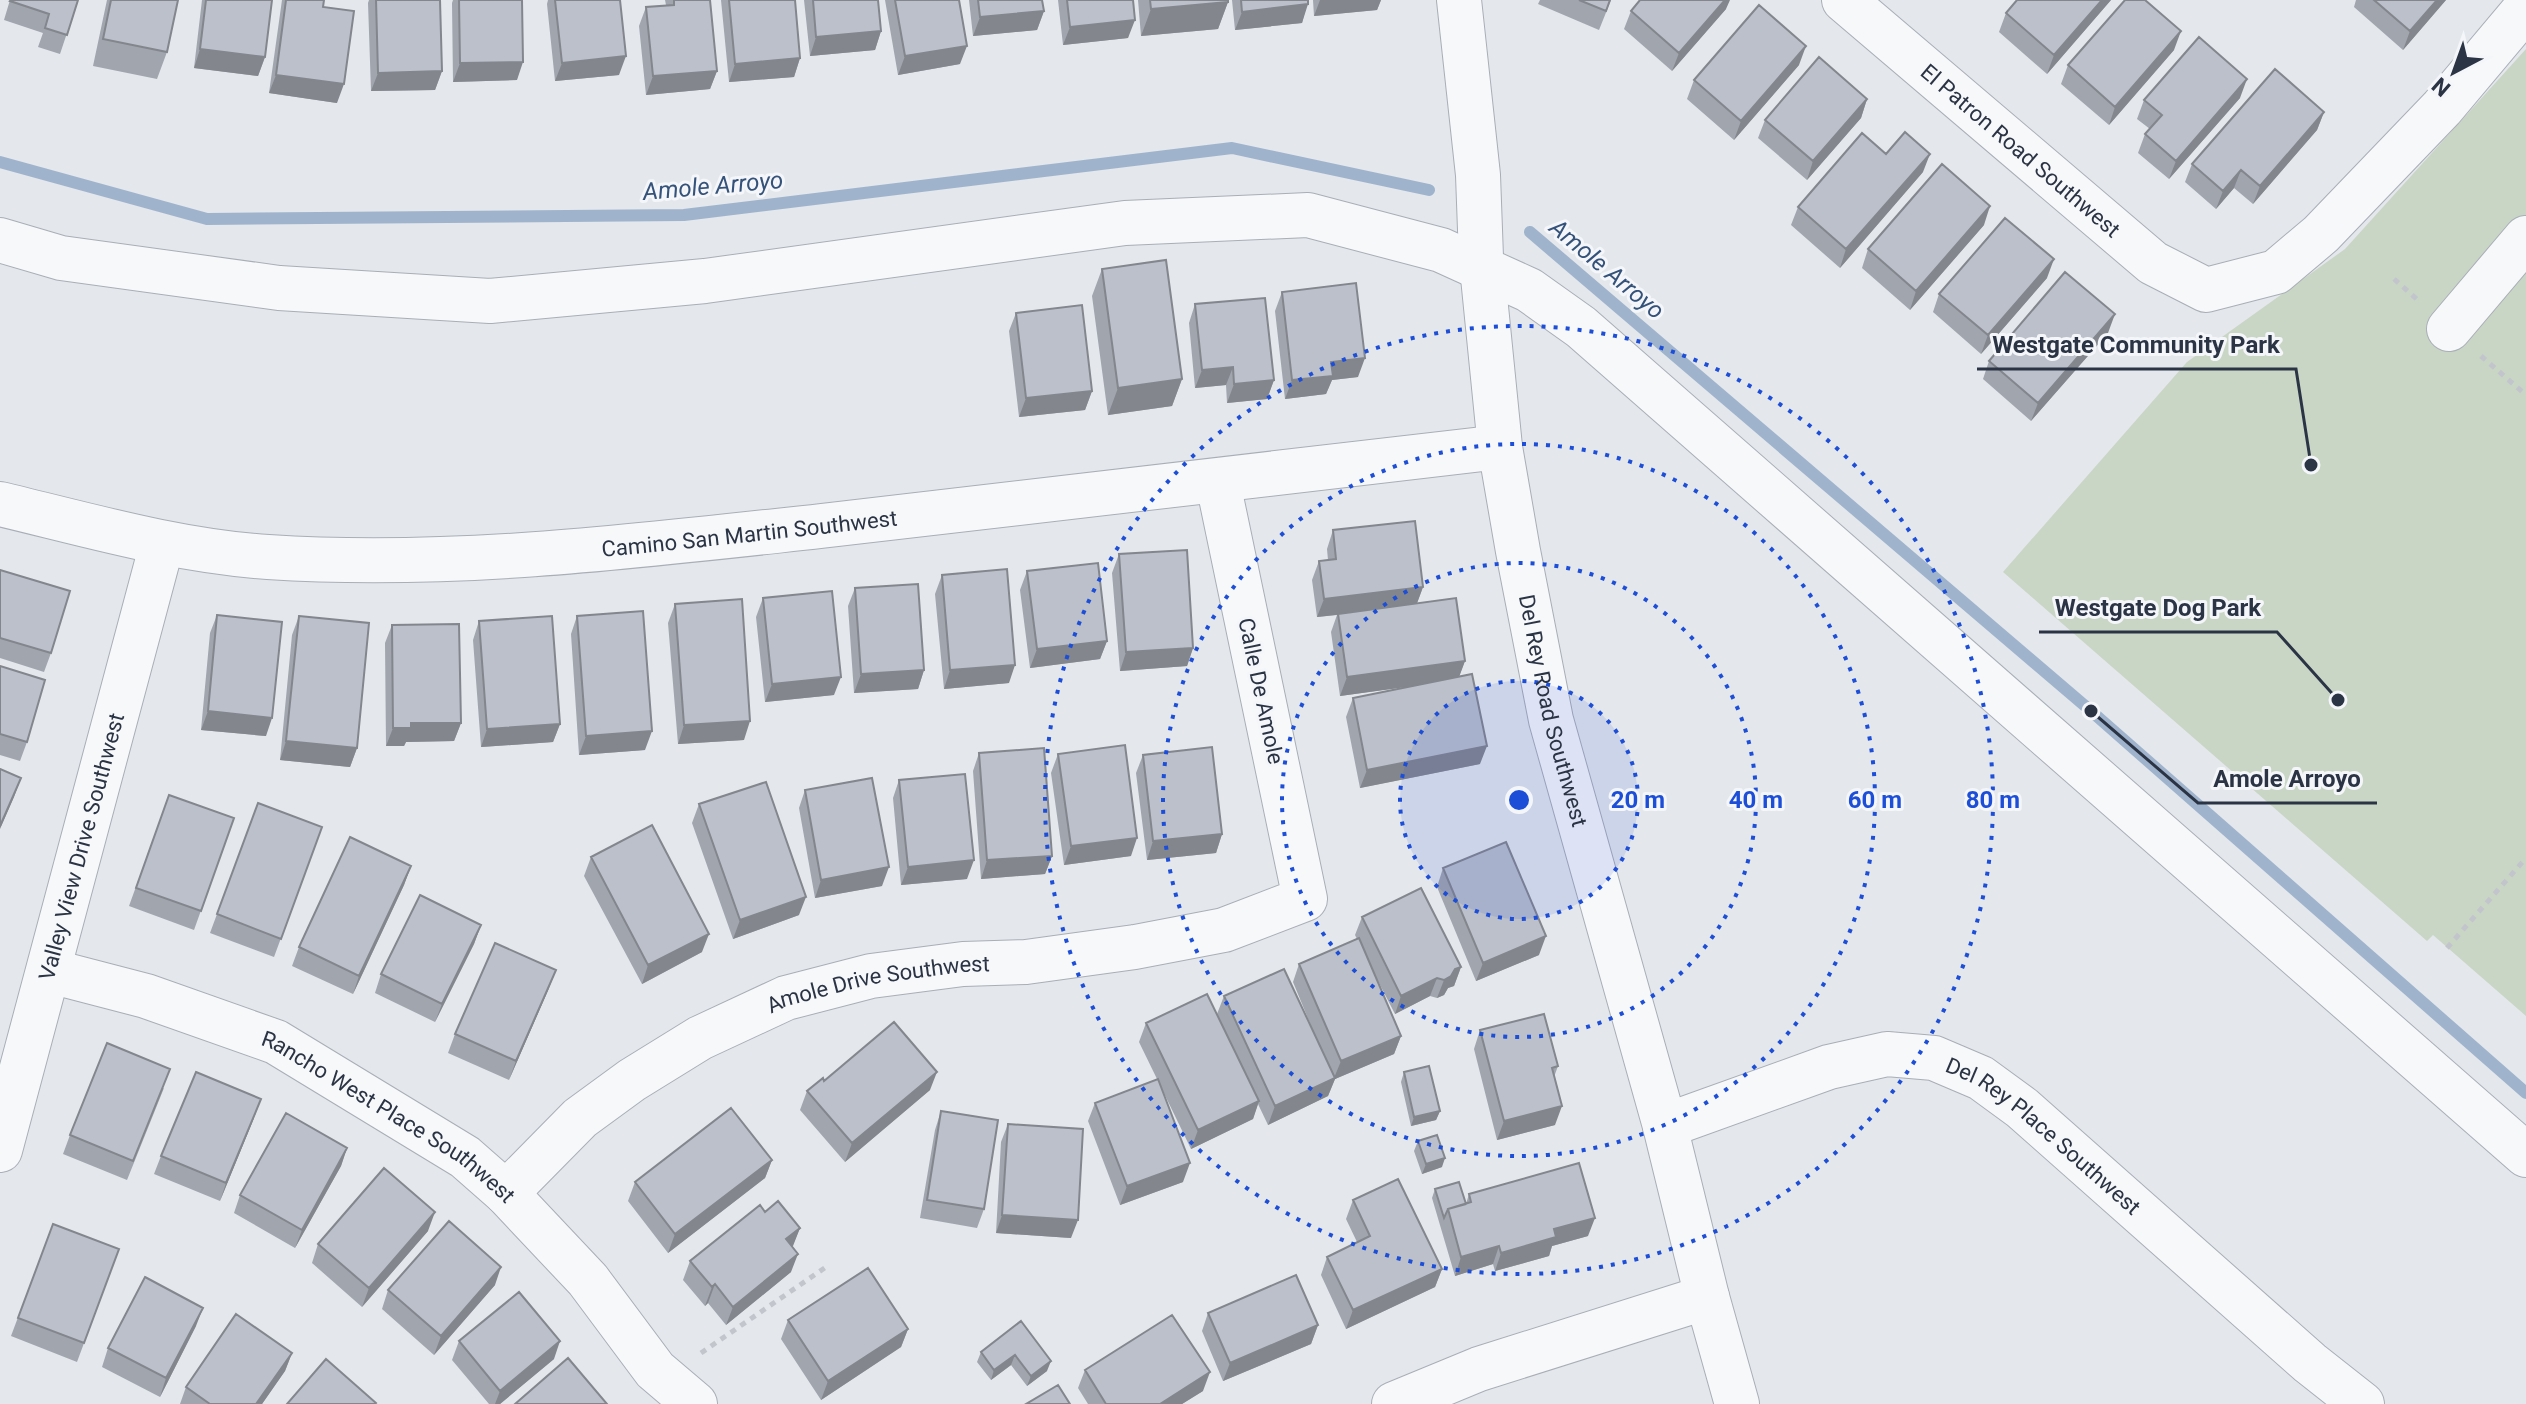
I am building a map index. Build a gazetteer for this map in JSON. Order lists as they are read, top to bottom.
{
  "streets": {
    "street": [
      "El Patron Road Southwest",
      "Camino San Martin Southwest",
      "Calle De Amole",
      "Del Rey Road Southwest",
      "Valley View Drive Southwest",
      "Amole Drive Southwest",
      "Rancho West Place Southwest",
      "Del Rey Place Southwest"
    ]
  },
  "crossings": [
    ["Camino San Martin Southwest", "Calle De Amole"],
    ["Camino San Martin Southwest", "Del Rey Road Southwest"],
    ["Camino San Martin Southwest", "Valley View Drive Southwest"],
    ["Calle De Amole", "Amole Drive Southwest"],
    ["Del Rey Road Southwest", "Del Rey Place Southwest"],
    ["Valley View Drive Southwest", "Rancho West Place Southwest"],
    ["Amole Drive Southwest", "Rancho West Place Southwest"]
  ],
  "water": ["Amole Arroyo"],
  "places": ["Westgate Community Park", "Westgate Dog Park", "Amole Arroyo"],
  "north": "bottom left",
  "rings": [
    "20 m",
    "40 m",
    "60 m",
    "80 m"
  ]
}
